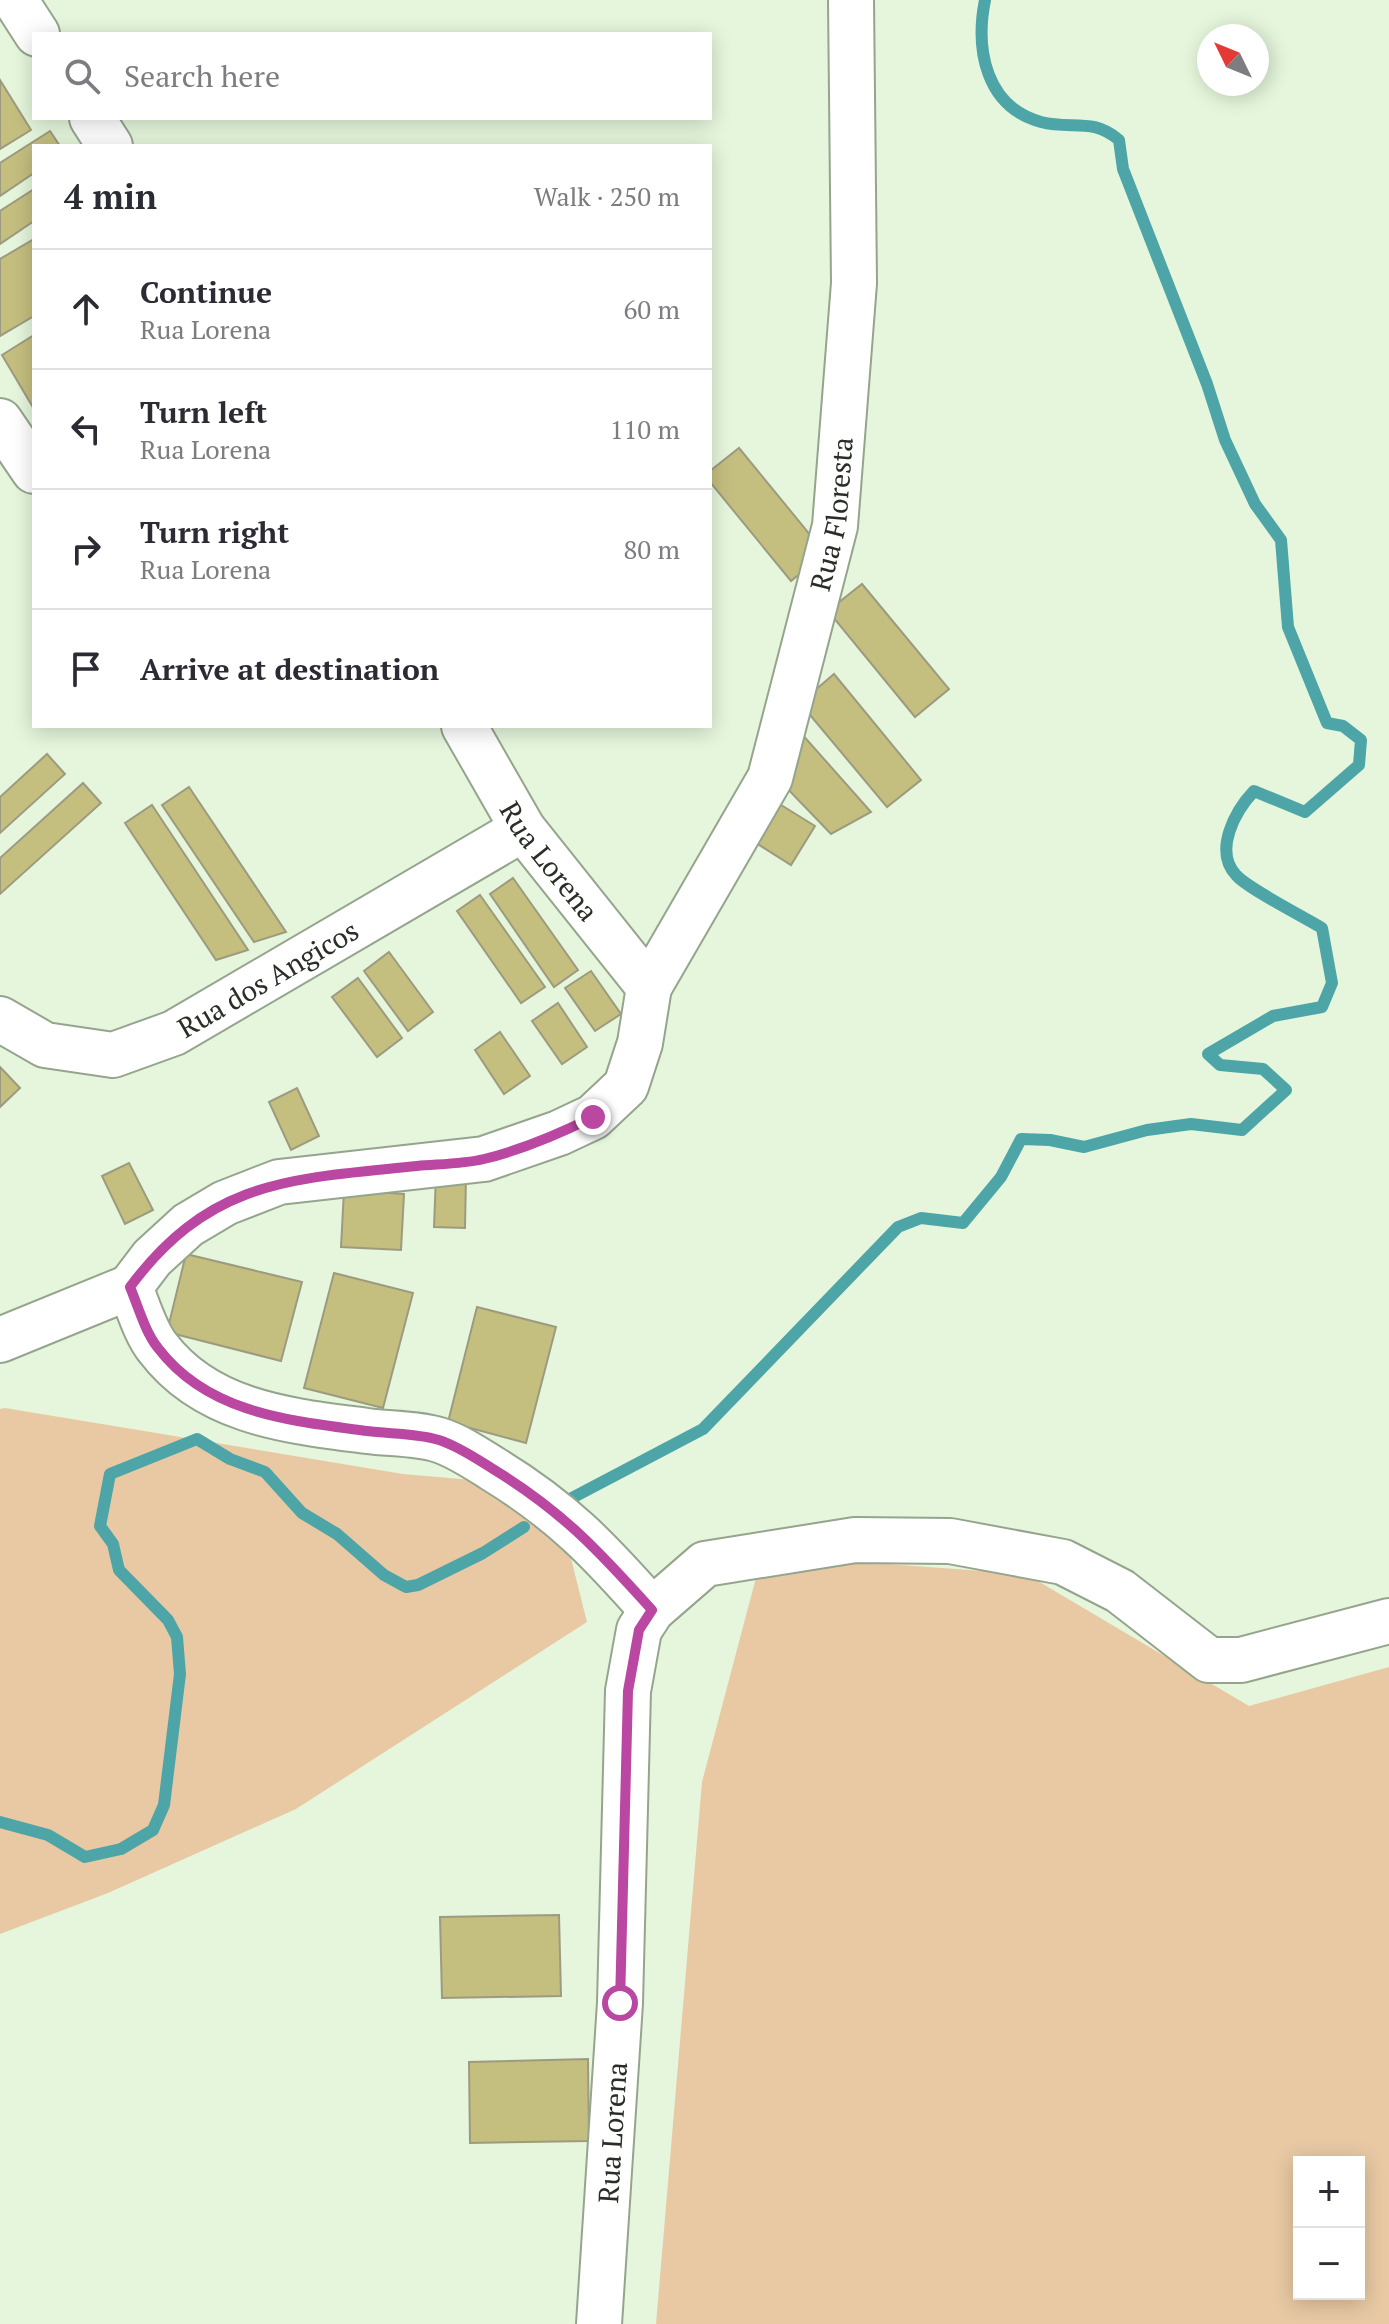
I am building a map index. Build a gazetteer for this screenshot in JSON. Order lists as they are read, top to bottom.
{
  "streets": {
    "street": ["Rua Floresta", "Rua Lorena", "Rua dos Angicos"]
  },
  "crossings": [
    ["Rua Floresta", "Rua Lorena"],
    ["Rua Lorena", "Rua dos Angicos"]
  ],
  "north": "top left",
  "page": {
    "search": "Search here",
    "heading": ["4 min", "Walk · 250 m"],
    "list": [
      ["Continue", "Rua Lorena", "60 m"],
      ["Turn left", "Rua Lorena", "110 m"],
      ["Turn right", "Rua Lorena", "80 m"],
      "Arrive at destination"
    ],
    "map_buttons": ["+", "−"]
  }
}
